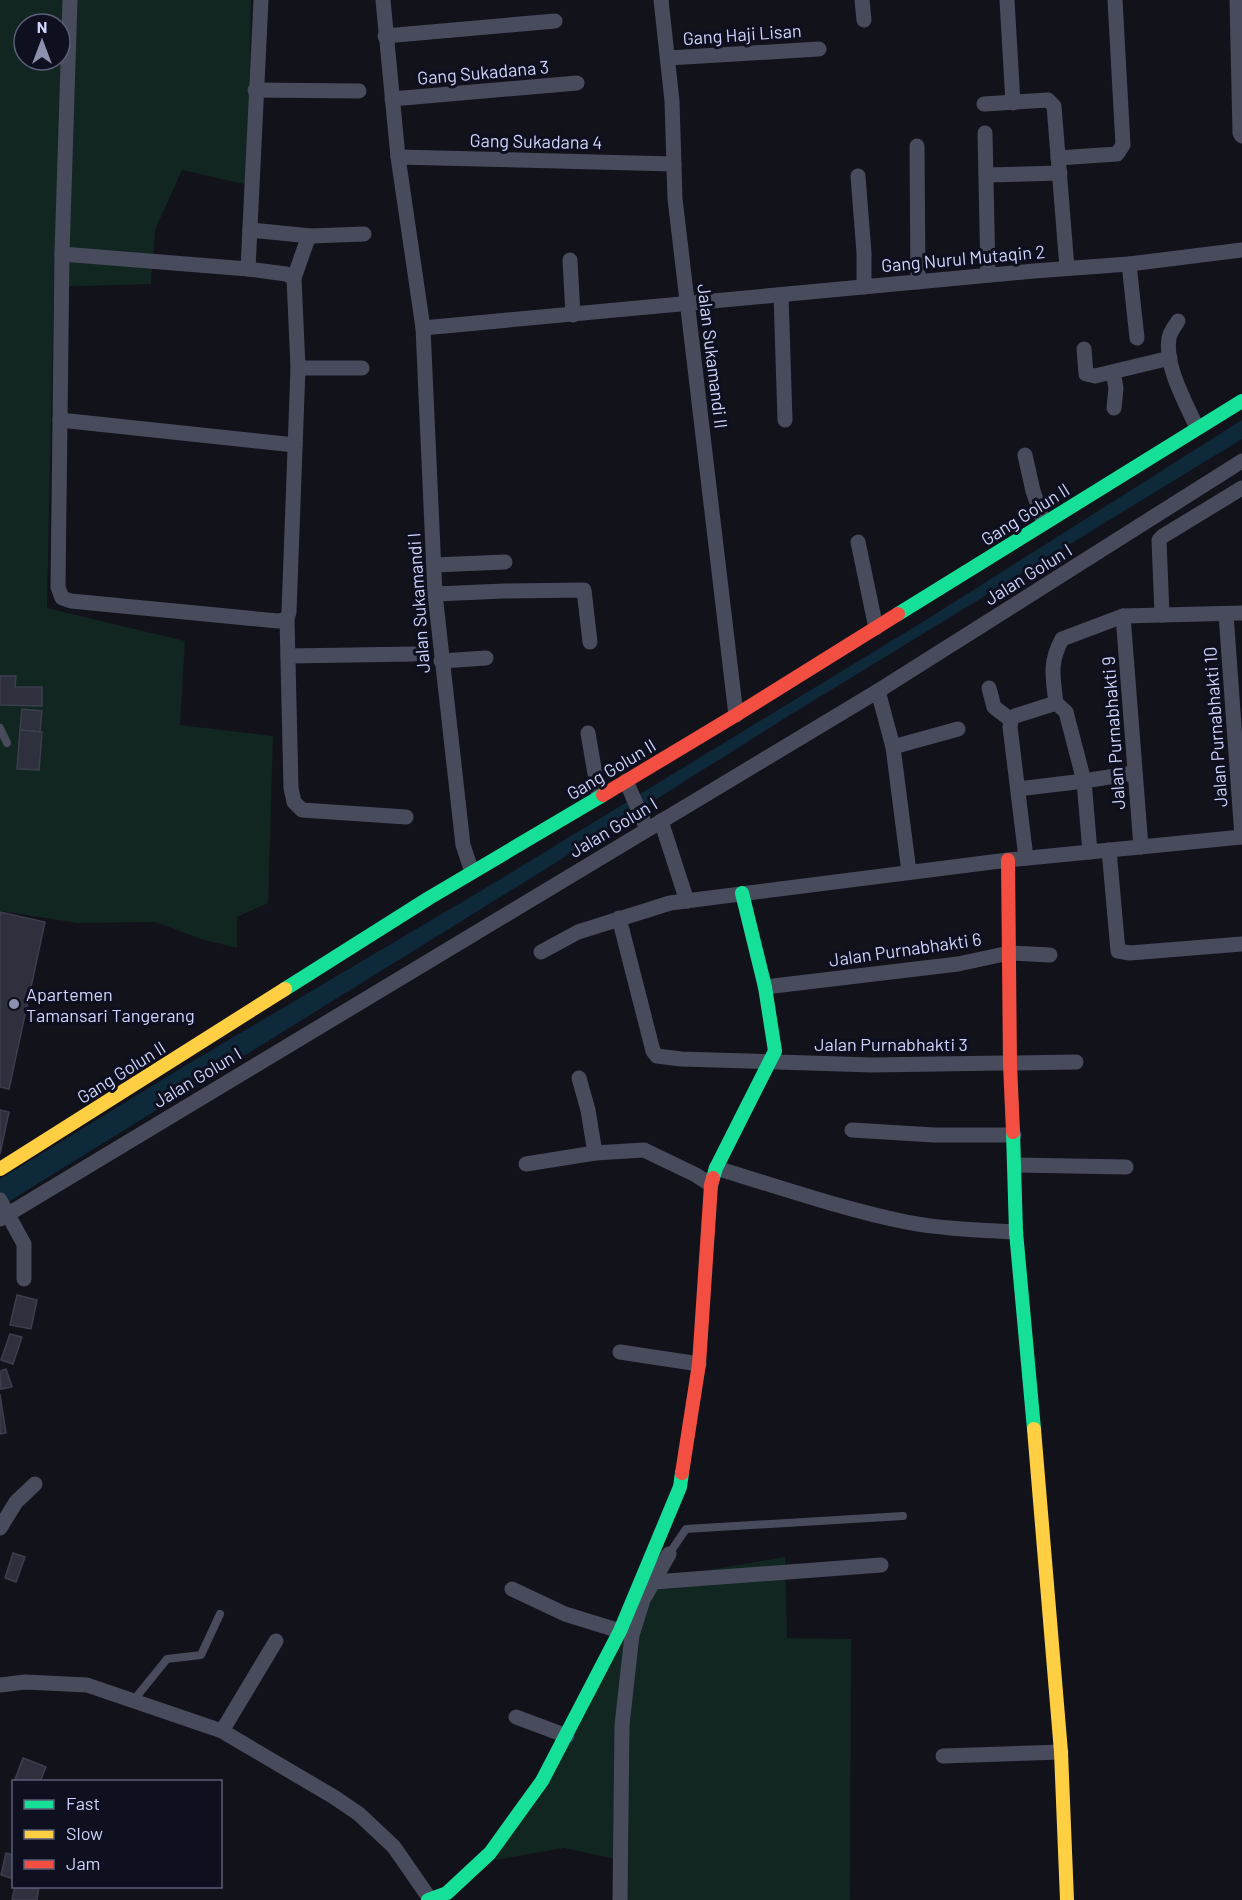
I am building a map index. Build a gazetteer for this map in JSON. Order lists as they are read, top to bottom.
{
  "streets": {
    "street": [
      "Gang Haji Lisan",
      "Gang Sukadana 3",
      "Gang Sukadana 4",
      "Gang Nurul Mutaqin 2",
      "Jalan Sukamandi II",
      "Gang Golun II",
      "Jalan Golun I",
      "Jalan Sukamandi I",
      "Jalan Purnabhakti 10",
      "Jalan Purnabhakti 9",
      "Jalan Purnabhakti 6",
      "Jalan Purnabhakti 3"
    ]
  },
  "crossings": [
    ["Gang Haji Lisan", "Jalan Sukamandi II"],
    ["Gang Sukadana 3", "Jalan Sukamandi I"],
    ["Gang Sukadana 4", "Jalan Sukamandi II"],
    ["Gang Sukadana 4", "Jalan Sukamandi I"],
    ["Gang Nurul Mutaqin 2", "Jalan Sukamandi II"],
    ["Gang Nurul Mutaqin 2", "Jalan Sukamandi I"],
    ["Jalan Sukamandi II", "Gang Golun II"],
    ["Gang Golun II", "Jalan Sukamandi I"]
  ],
  "places": ["Apartemen Tamansari Tangerang"],
  "legend": ["Fast", "Slow", "Jam"],
  "north": "top"
}
